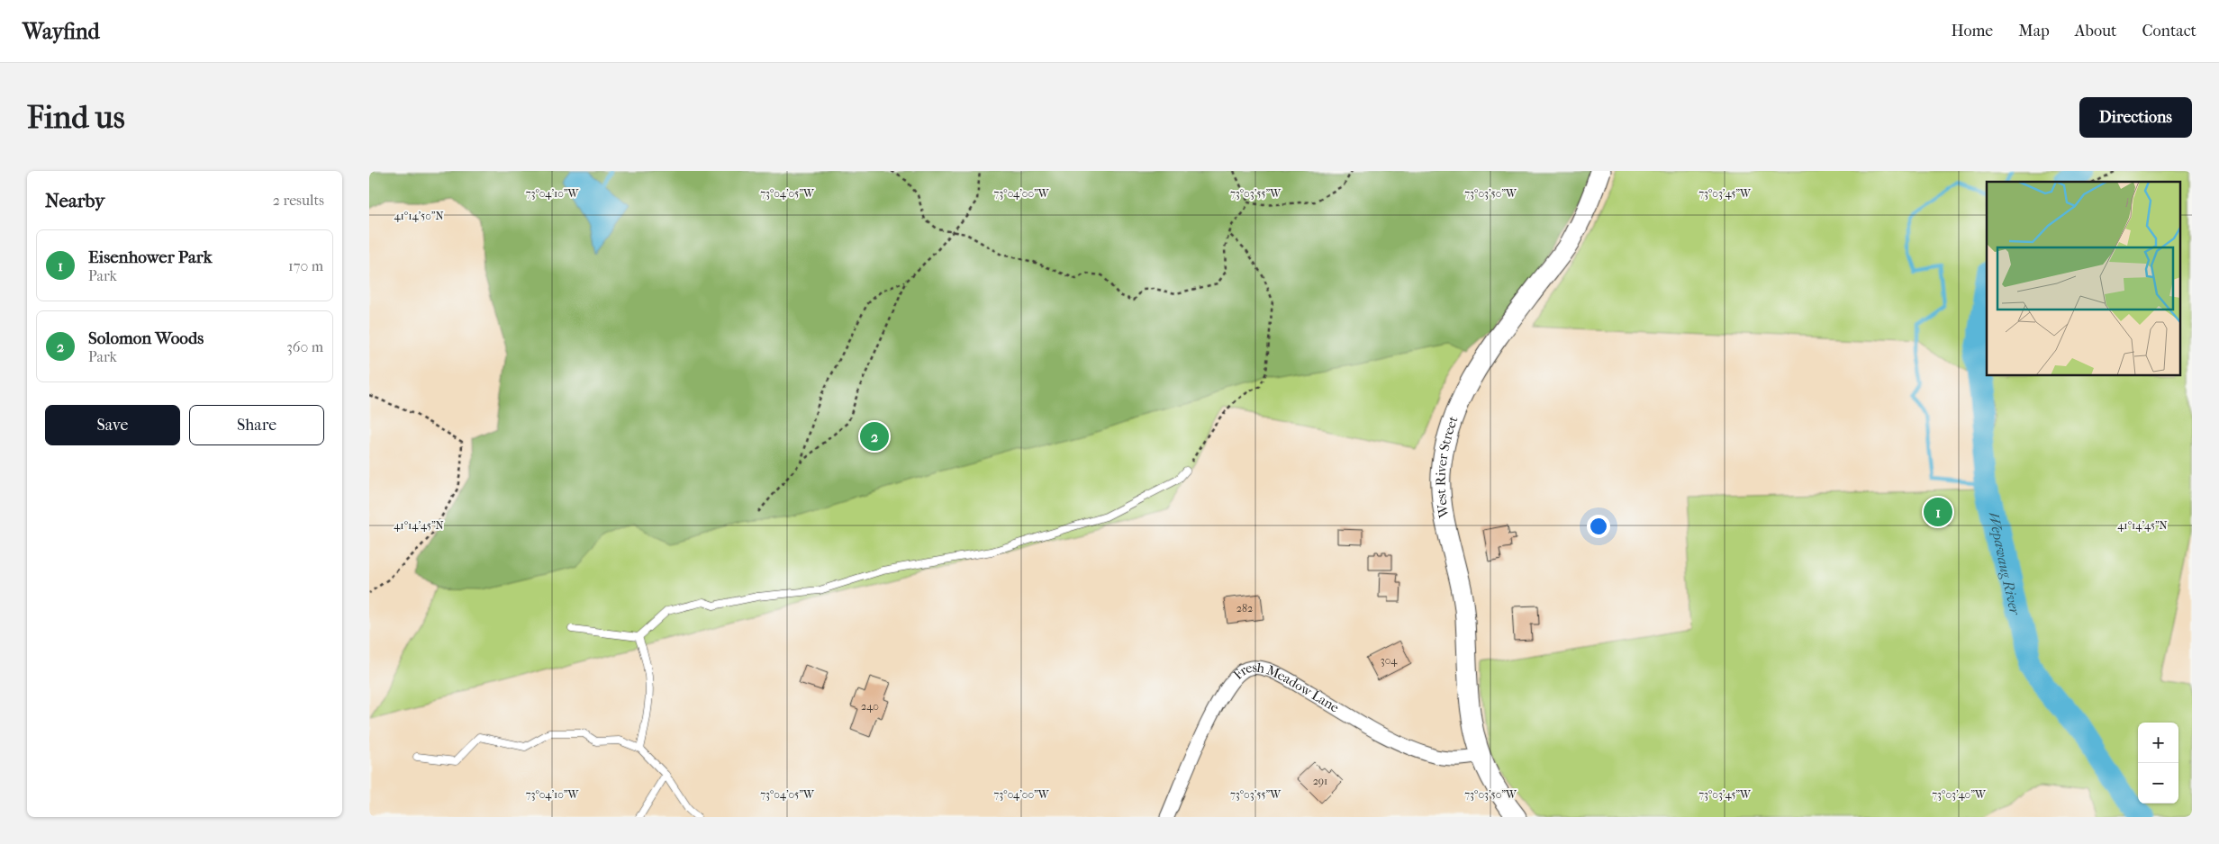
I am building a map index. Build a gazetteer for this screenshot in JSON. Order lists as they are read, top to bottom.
{
  "streets": {
    "street": ["West River Street", "Fresh Meadow Lane"]
  },
  "crossings": [
    ["West River Street", "Fresh Meadow Lane"]
  ],
  "water": ["Wepawaug River"],
  "house_numbers": [
    "282",
    "304",
    "240",
    "291"
  ],
  "page": {
    "header": "Wayfind",
    "nav": [
      "Home",
      "Map",
      "About",
      "Contact"
    ],
    "buttons": [
      "Directions",
      ["Save", "Share"]
    ],
    "title": "Find us",
    "heading": ["Nearby", "2 results"],
    "list": [
      {
        "mark": "1",
        "name": "Eisenhower Park",
        "note": "Park",
        "value": "170 m"
      },
      {
        "mark": "2",
        "name": "Solomon Woods",
        "note": "Park",
        "value": "360 m"
      }
    ],
    "pins": ["2", "1"],
    "map_buttons": ["+", "−"]
  },
  "coordinates": [
    "73°04'10\"W",
    "73°04'05\"W",
    "73°04'00\"W",
    "73°03'55\"W",
    "73°03'50\"W",
    "73°03'45\"W",
    "41°14'50\"N",
    "41°14'45\"N",
    "73°03'40\"W"
  ]
}
